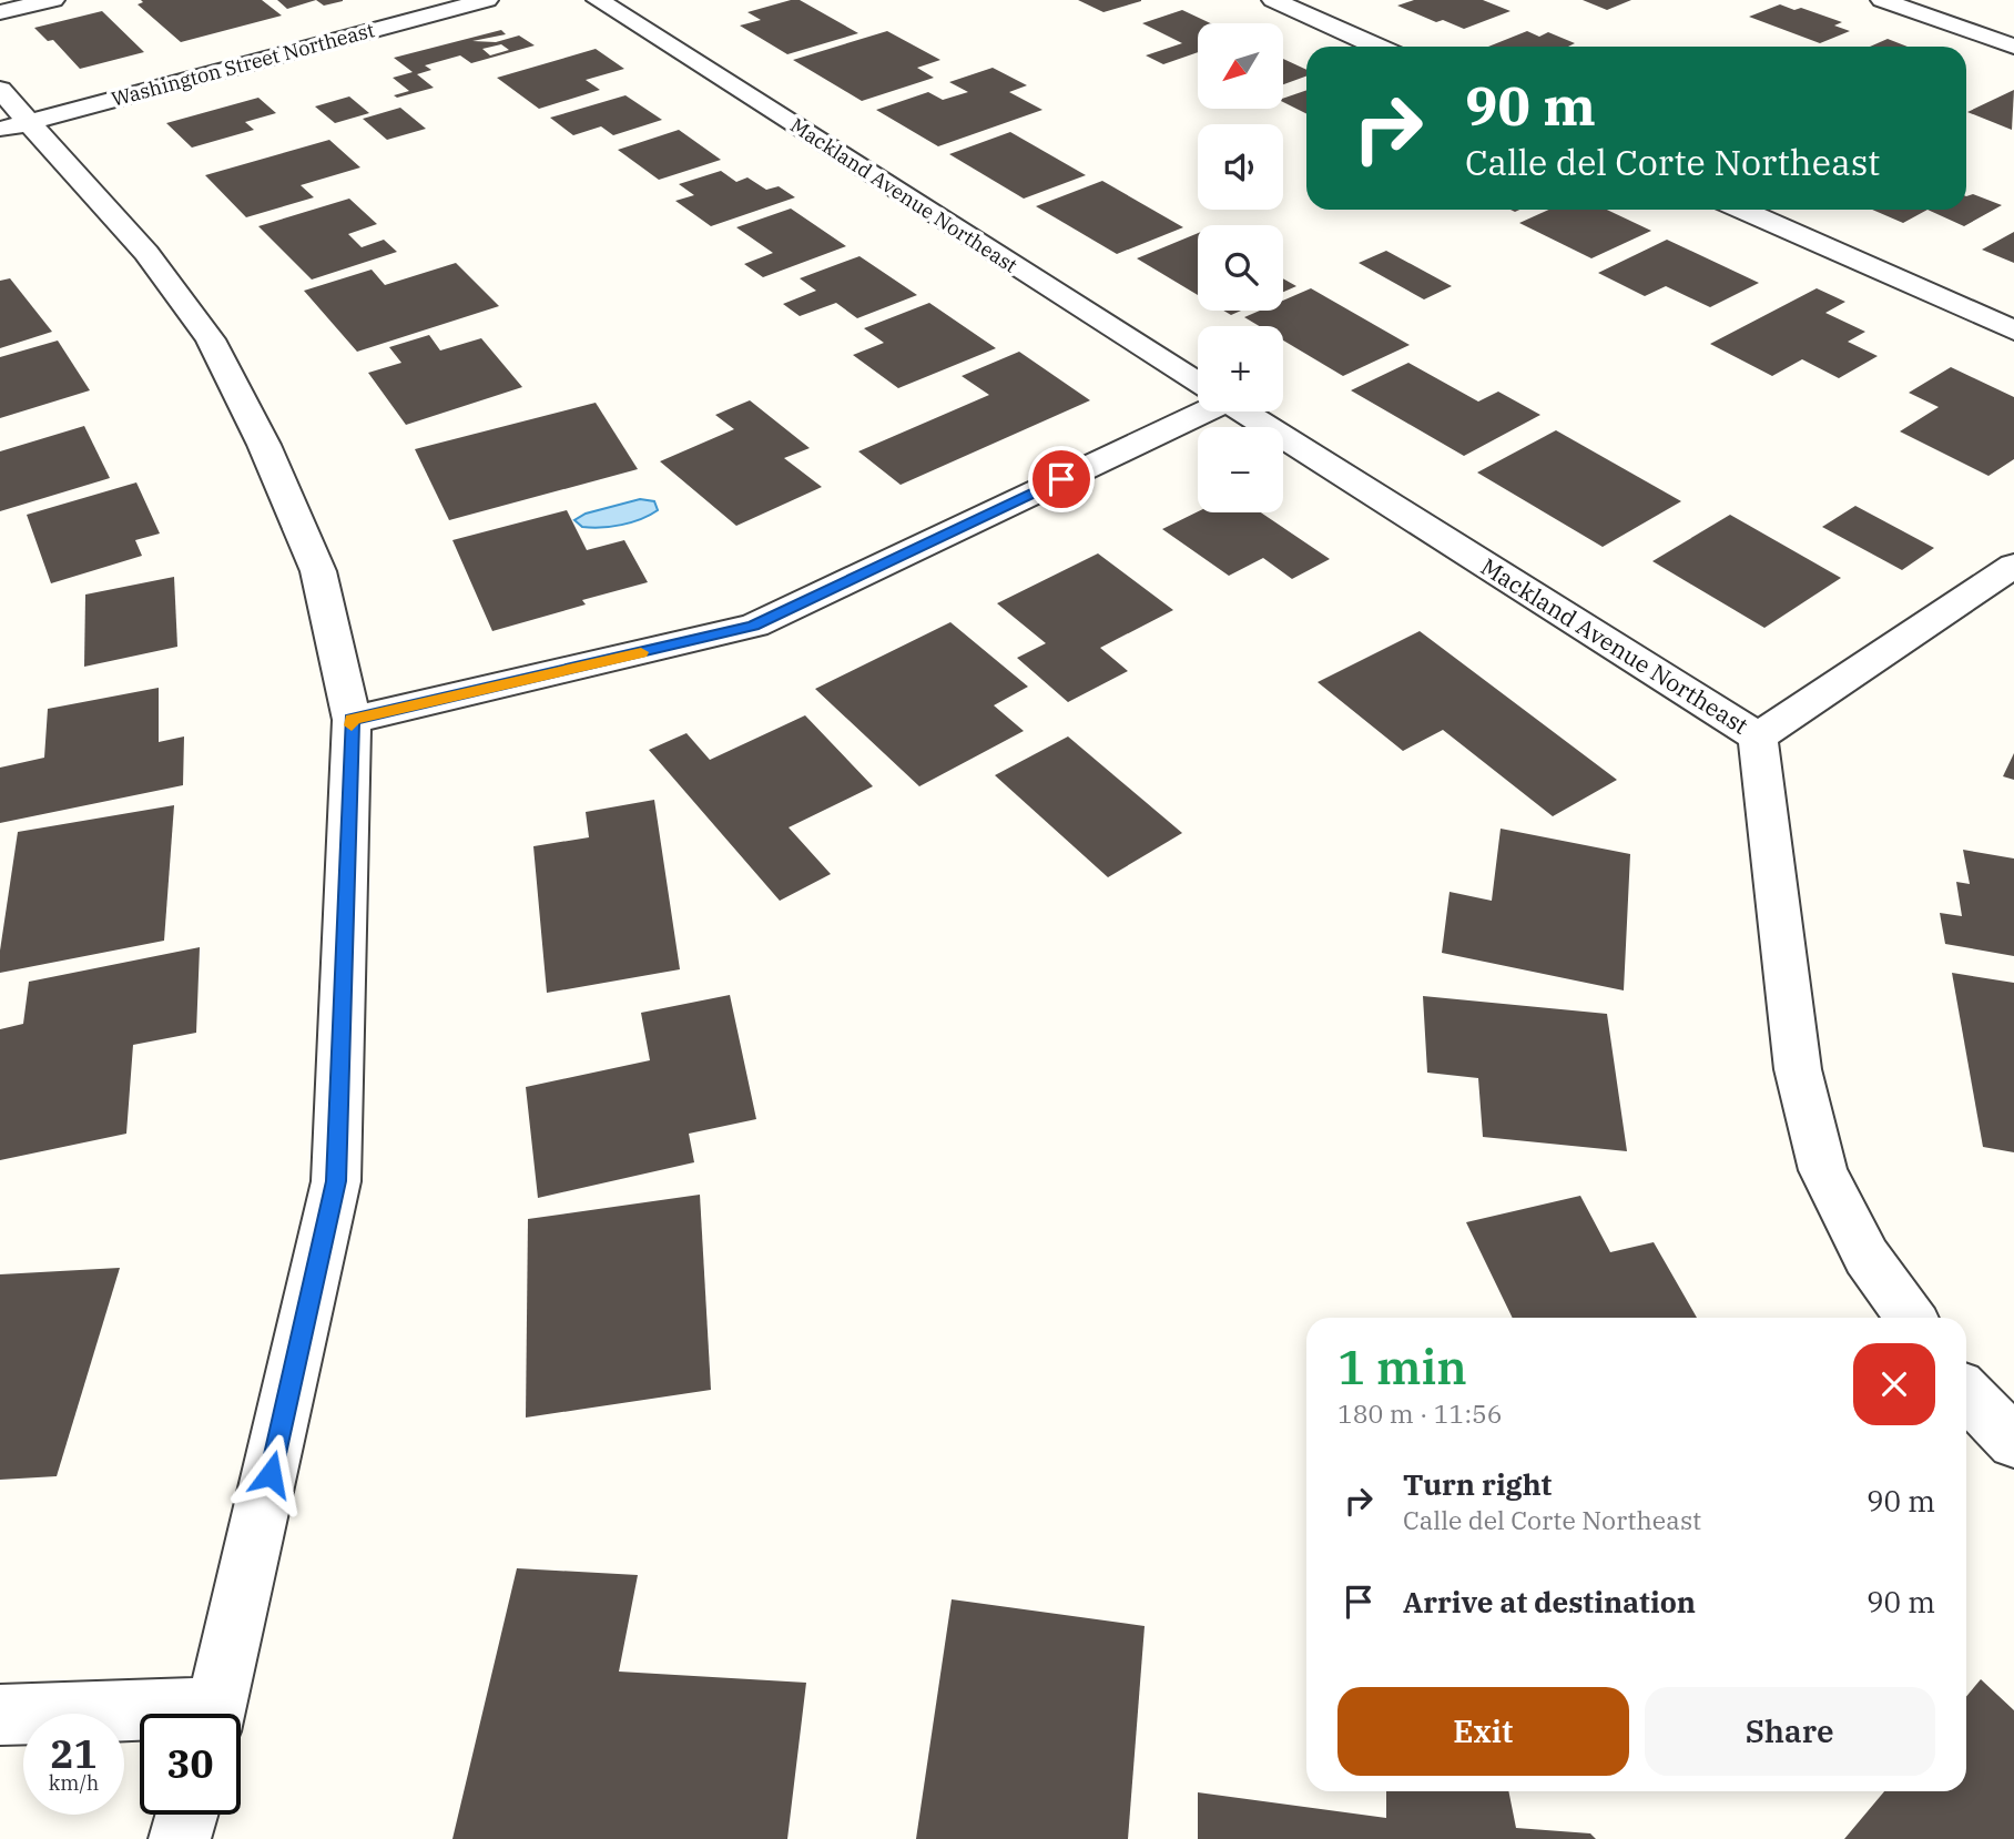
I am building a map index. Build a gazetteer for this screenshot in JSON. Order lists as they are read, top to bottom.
{
  "streets": {
    "street": ["Washington Street Northeast", "Mackland Avenue Northeast"]
  },
  "north": "bottom left",
  "page": {
    "map_buttons": ["+", "−"],
    "turn": ["90 m", "Calle del Corte Northeast"],
    "heading": ["1 min", "180 m · 11:56"],
    "list": [
      {
        "name": "Turn right",
        "note": "Calle del Corte Northeast",
        "value": "90 m"
      },
      {
        "name": "Arrive at destination",
        "value": "90 m"
      }
    ],
    "buttons": ["Exit", "Share"],
    "speed": "21 km/h",
    "limit": "30"
  }
}
